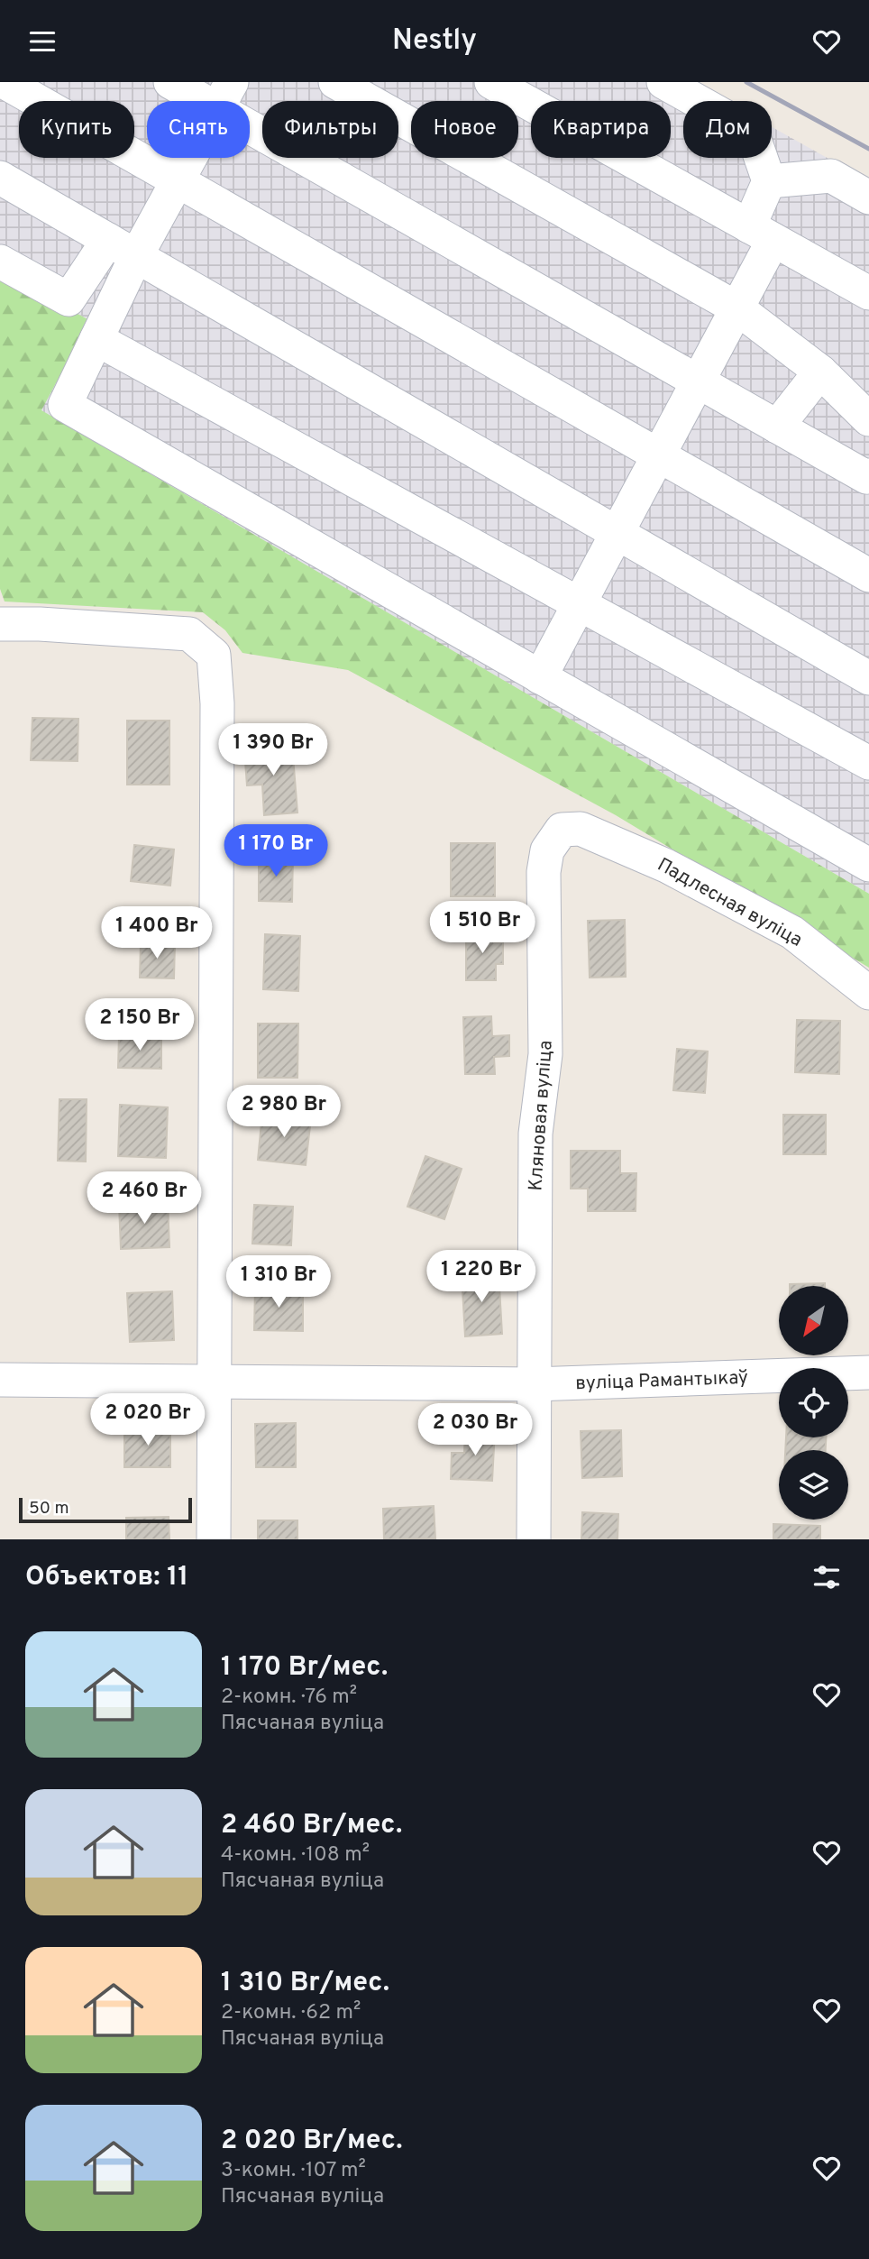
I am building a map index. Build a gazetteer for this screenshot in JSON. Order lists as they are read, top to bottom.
{
  "streets": {
    "street": ["Падлесная вуліца", "Кляновая вуліца", "вуліца Рамантыкаў"]
  },
  "crossings": [
    ["Падлесная вуліца", "Кляновая вуліца"],
    ["Кляновая вуліца", "вуліца Рамантыкаў"]
  ],
  "scale_bar": "50 m",
  "north": "bottom left",
  "page": {
    "header": "Nestly",
    "chip": [
      "Купить",
      "Снять",
      "Фильтры",
      "Новое",
      "Квартира",
      "Дом"
    ],
    "price": [
      "1 390 Br",
      "1 170 Br",
      "1 510 Br",
      "1 400 Br",
      "2 150 Br",
      "2 980 Br",
      "2 460 Br",
      "1 220 Br",
      "1 310 Br",
      "2 020 Br",
      "2 030 Br"
    ],
    "scale": "50 m",
    "heading": "Объектов: 11",
    "list": [
      {
        "name": "1 170 Br/мес.",
        "note": "2-комн. · 76 m² · Пясчаная вуліца"
      },
      {
        "name": "2 460 Br/мес.",
        "note": "4-комн. · 108 m² · Пясчаная вуліца"
      },
      {
        "name": "1 310 Br/мес.",
        "note": "2-комн. · 62 m² · Пясчаная вуліца"
      },
      {
        "name": "2 020 Br/мес.",
        "note": "3-комн. · 107 m² · Пясчаная вуліца"
      }
    ]
  }
}
